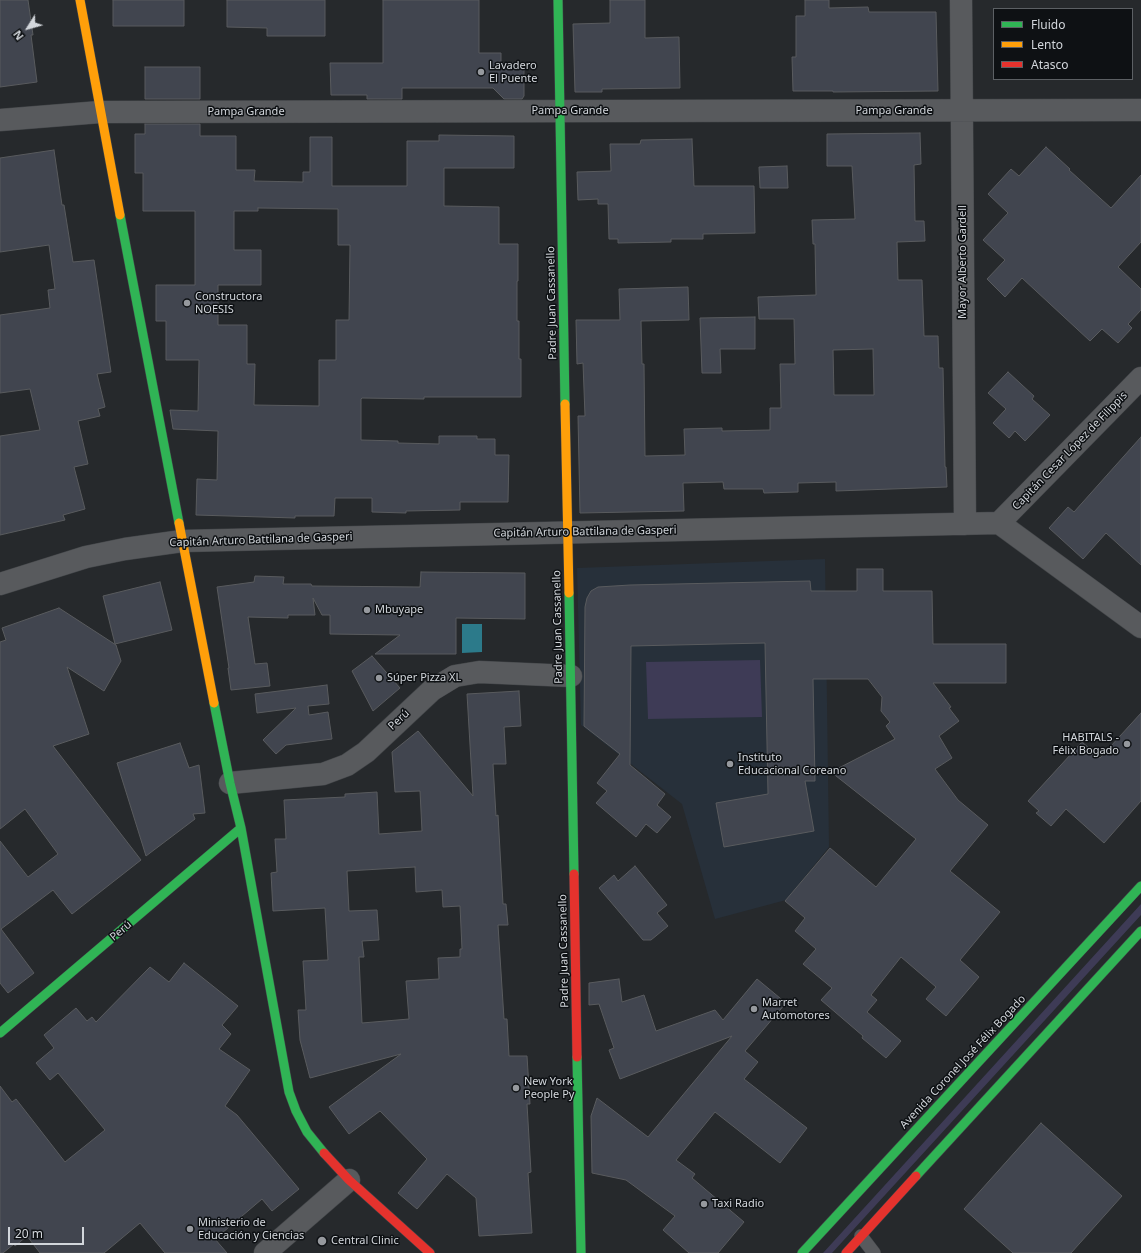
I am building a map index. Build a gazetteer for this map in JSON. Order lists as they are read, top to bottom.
{
  "streets": {
    "street": [
      "Pampa Grande",
      "Mayor Alberto Gardell",
      "Padre Juan Cassanello",
      "Capitán Cesar López de Filippis",
      "Capitán Arturo Battilana de Gasperi",
      "Perú",
      "Avenida Coronel José Félix Bogado"
    ]
  },
  "crossings": [
    ["Pampa Grande", "Mayor Alberto Gardell"],
    ["Pampa Grande", "Padre Juan Cassanello"],
    ["Mayor Alberto Gardell", "Capitán Arturo Battilana de Gasperi"],
    ["Padre Juan Cassanello", "Capitán Arturo Battilana de Gasperi"],
    ["Padre Juan Cassanello", "Perú"],
    ["Capitán Cesar López de Filippis", "Capitán Arturo Battilana de Gasperi"]
  ],
  "places": [
    "Lavadero El Puente",
    "Constructora NOESIS",
    "Mbuyape",
    "Súper Pizza XL",
    "HABITALS - Félix Bogado",
    "Instituto Educacional Coreano",
    "Marret Automotores",
    "New York People Py",
    "Taxi Radio",
    "Ministerio de Educación y Ciencias",
    "Central Clinic"
  ],
  "legend": ["Fluido", "Lento", "Atasco"],
  "scale_bar": "20 m",
  "north": "bottom left"
}
